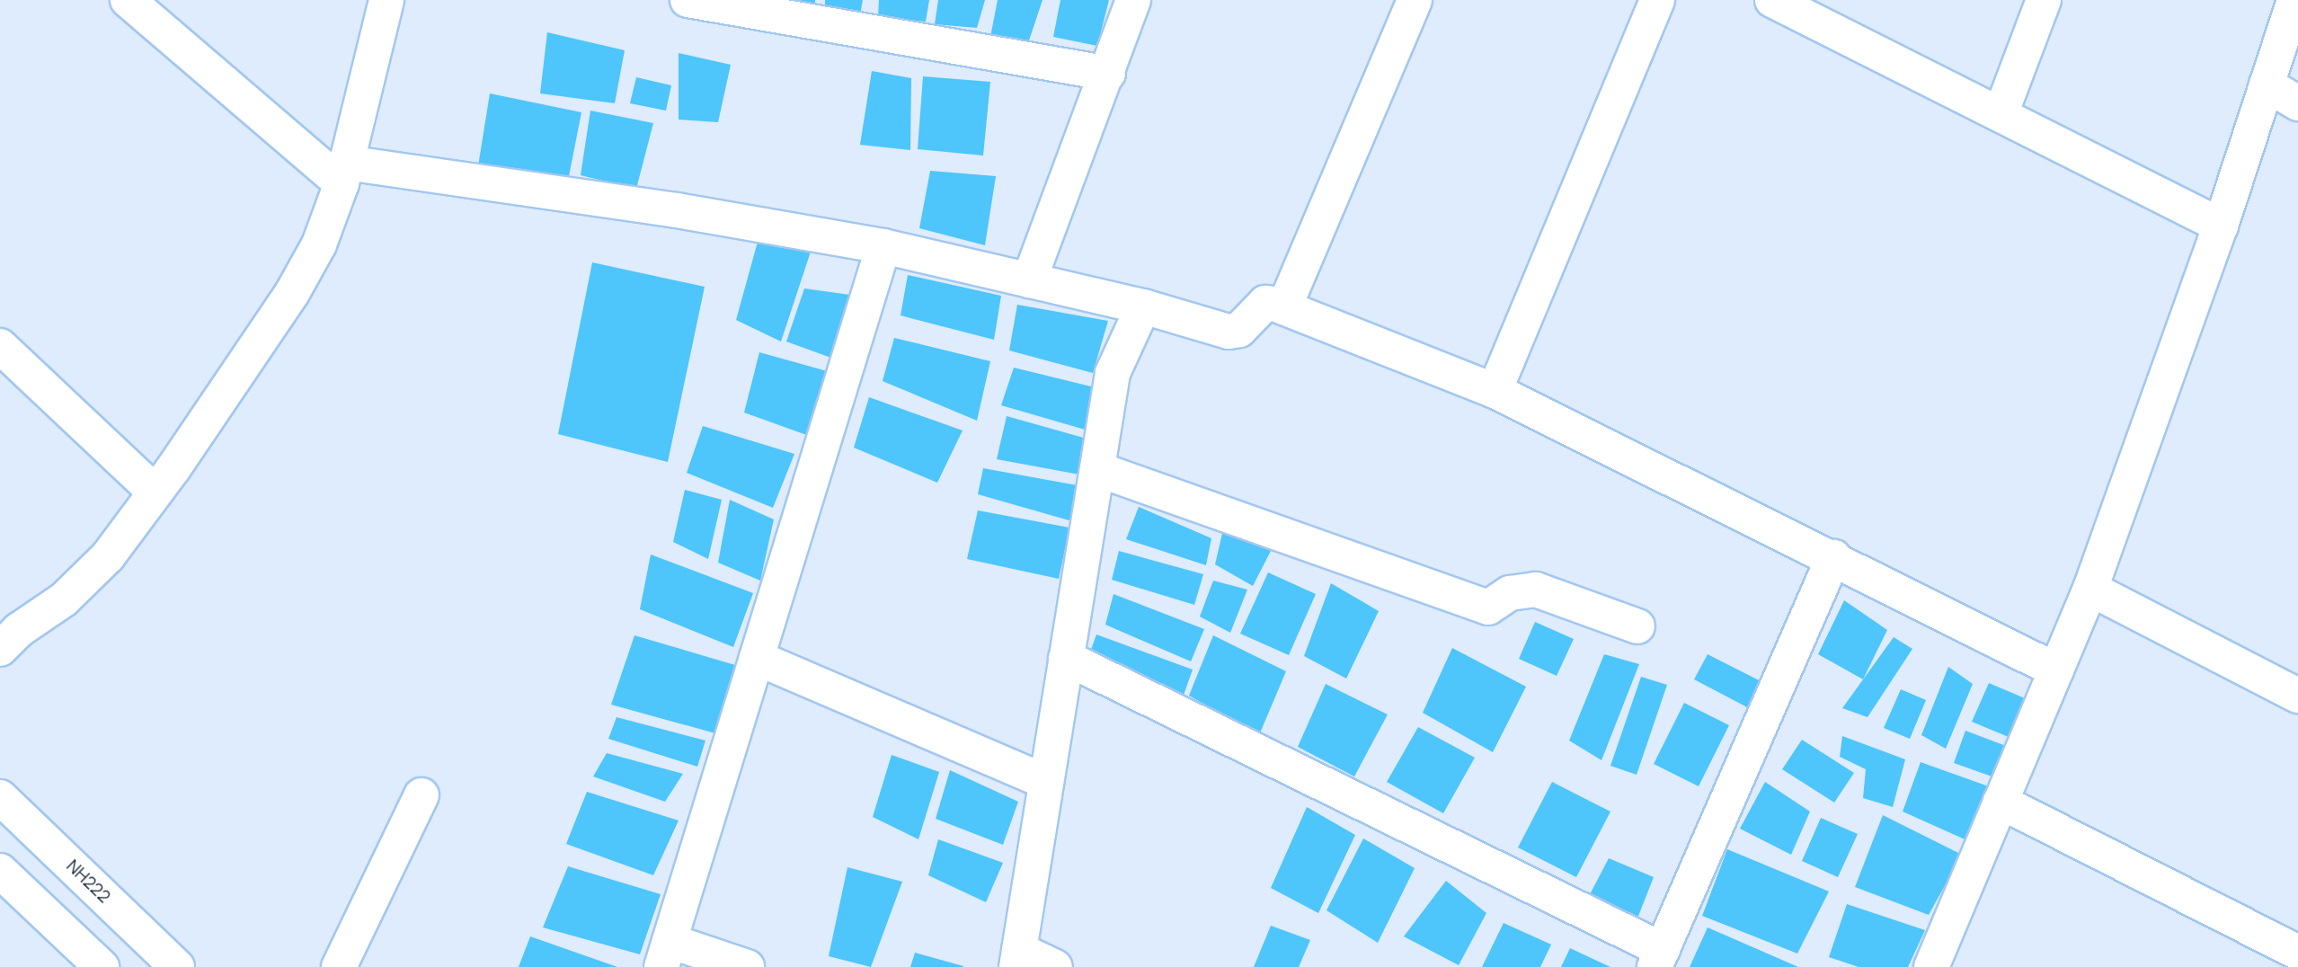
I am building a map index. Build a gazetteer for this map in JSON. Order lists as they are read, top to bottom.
{
  "streets": {
    "main road": ["NH222"]
  }
}
